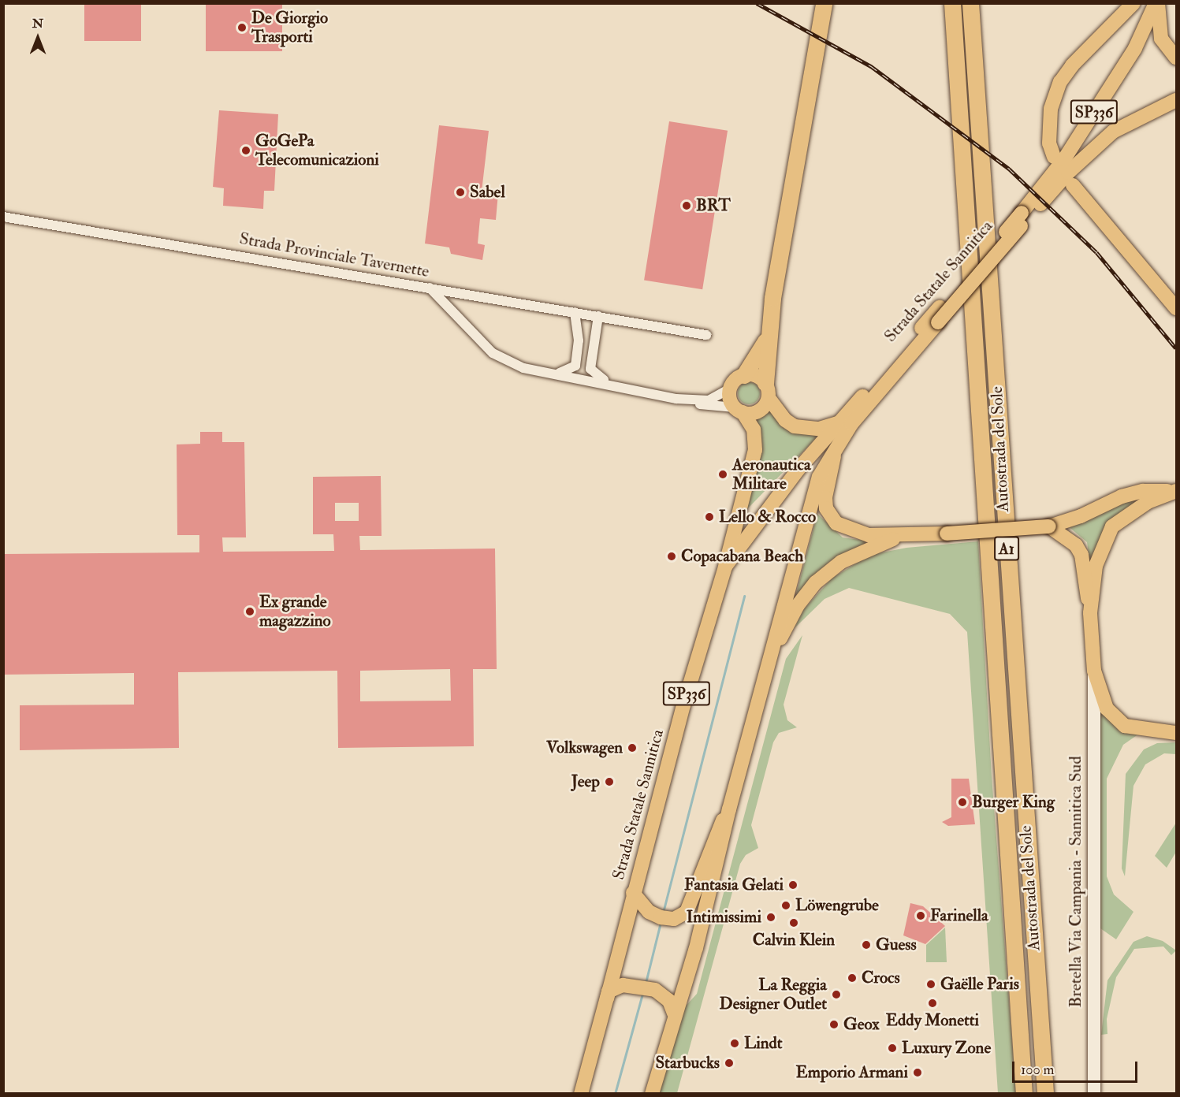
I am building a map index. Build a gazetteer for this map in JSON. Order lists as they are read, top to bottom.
{
  "streets": {
    "highway": ["Autostrada del Sole", "A1"],
    "main road": ["SP336", "Strada Statale Sannitica"],
    "street": ["Strada Provinciale Tavernette", "Bretella Via Campania - Sannitica Sud"]
  },
  "crossings": [
    ["SP336", "Strada Statale Sannitica"],
    ["Strada Provinciale Tavernette", "Strada Statale Sannitica"]
  ],
  "places": [
    "De Giorgio Trasporti",
    "GoGePa Telecomunicazioni",
    "Sabel",
    "BRT",
    "Aeronautica Militare",
    "Lello & Rocco",
    "Copacabana Beach",
    "Ex grande magazzino",
    "Volkswagen",
    "Jeep",
    "Burger King",
    "Fantasia Gelati",
    "Löwengrube",
    "Farinella",
    "Intimissimi",
    "Calvin Klein",
    "Guess",
    "Crocs",
    "Gaëlle Paris",
    "La Reggia Designer Outlet",
    "Eddy Monetti",
    "Geox",
    "Lindt",
    "Luxury Zone",
    "Starbucks",
    "Emporio Armani"
  ],
  "scale_bar": "100 m",
  "north": "top"
}
